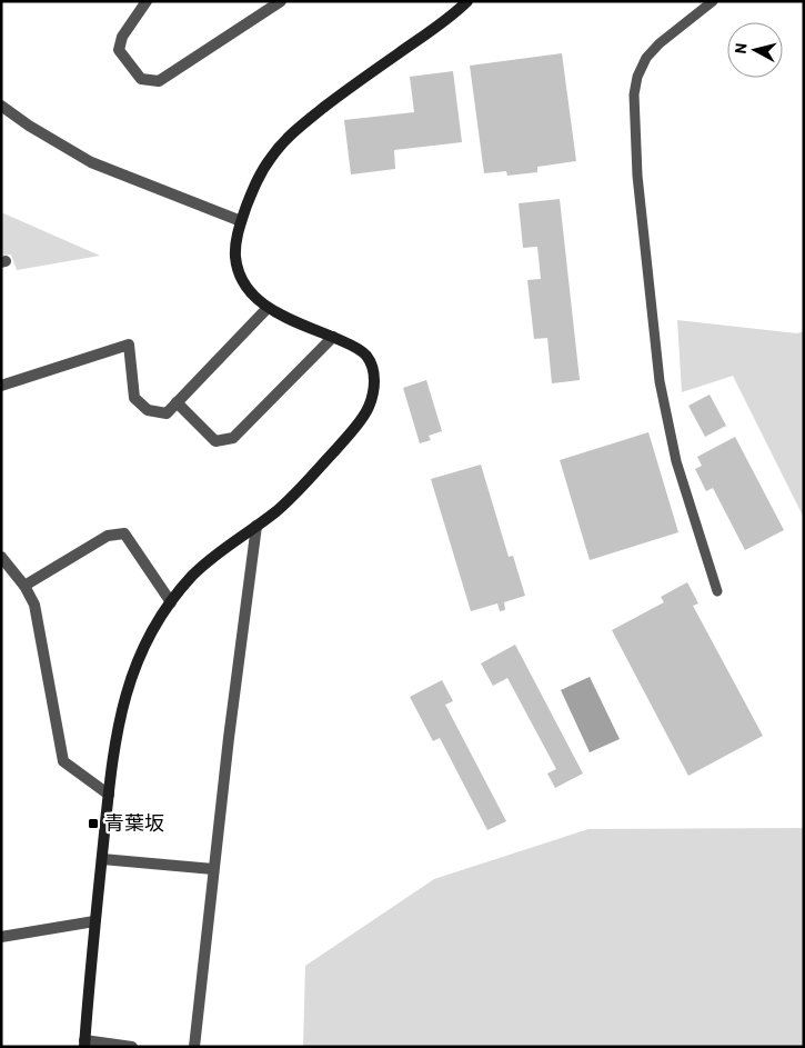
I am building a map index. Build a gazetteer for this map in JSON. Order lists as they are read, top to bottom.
{
  "places": {
    "transit": ["青葉坂"]
  },
  "north": "left"
}
